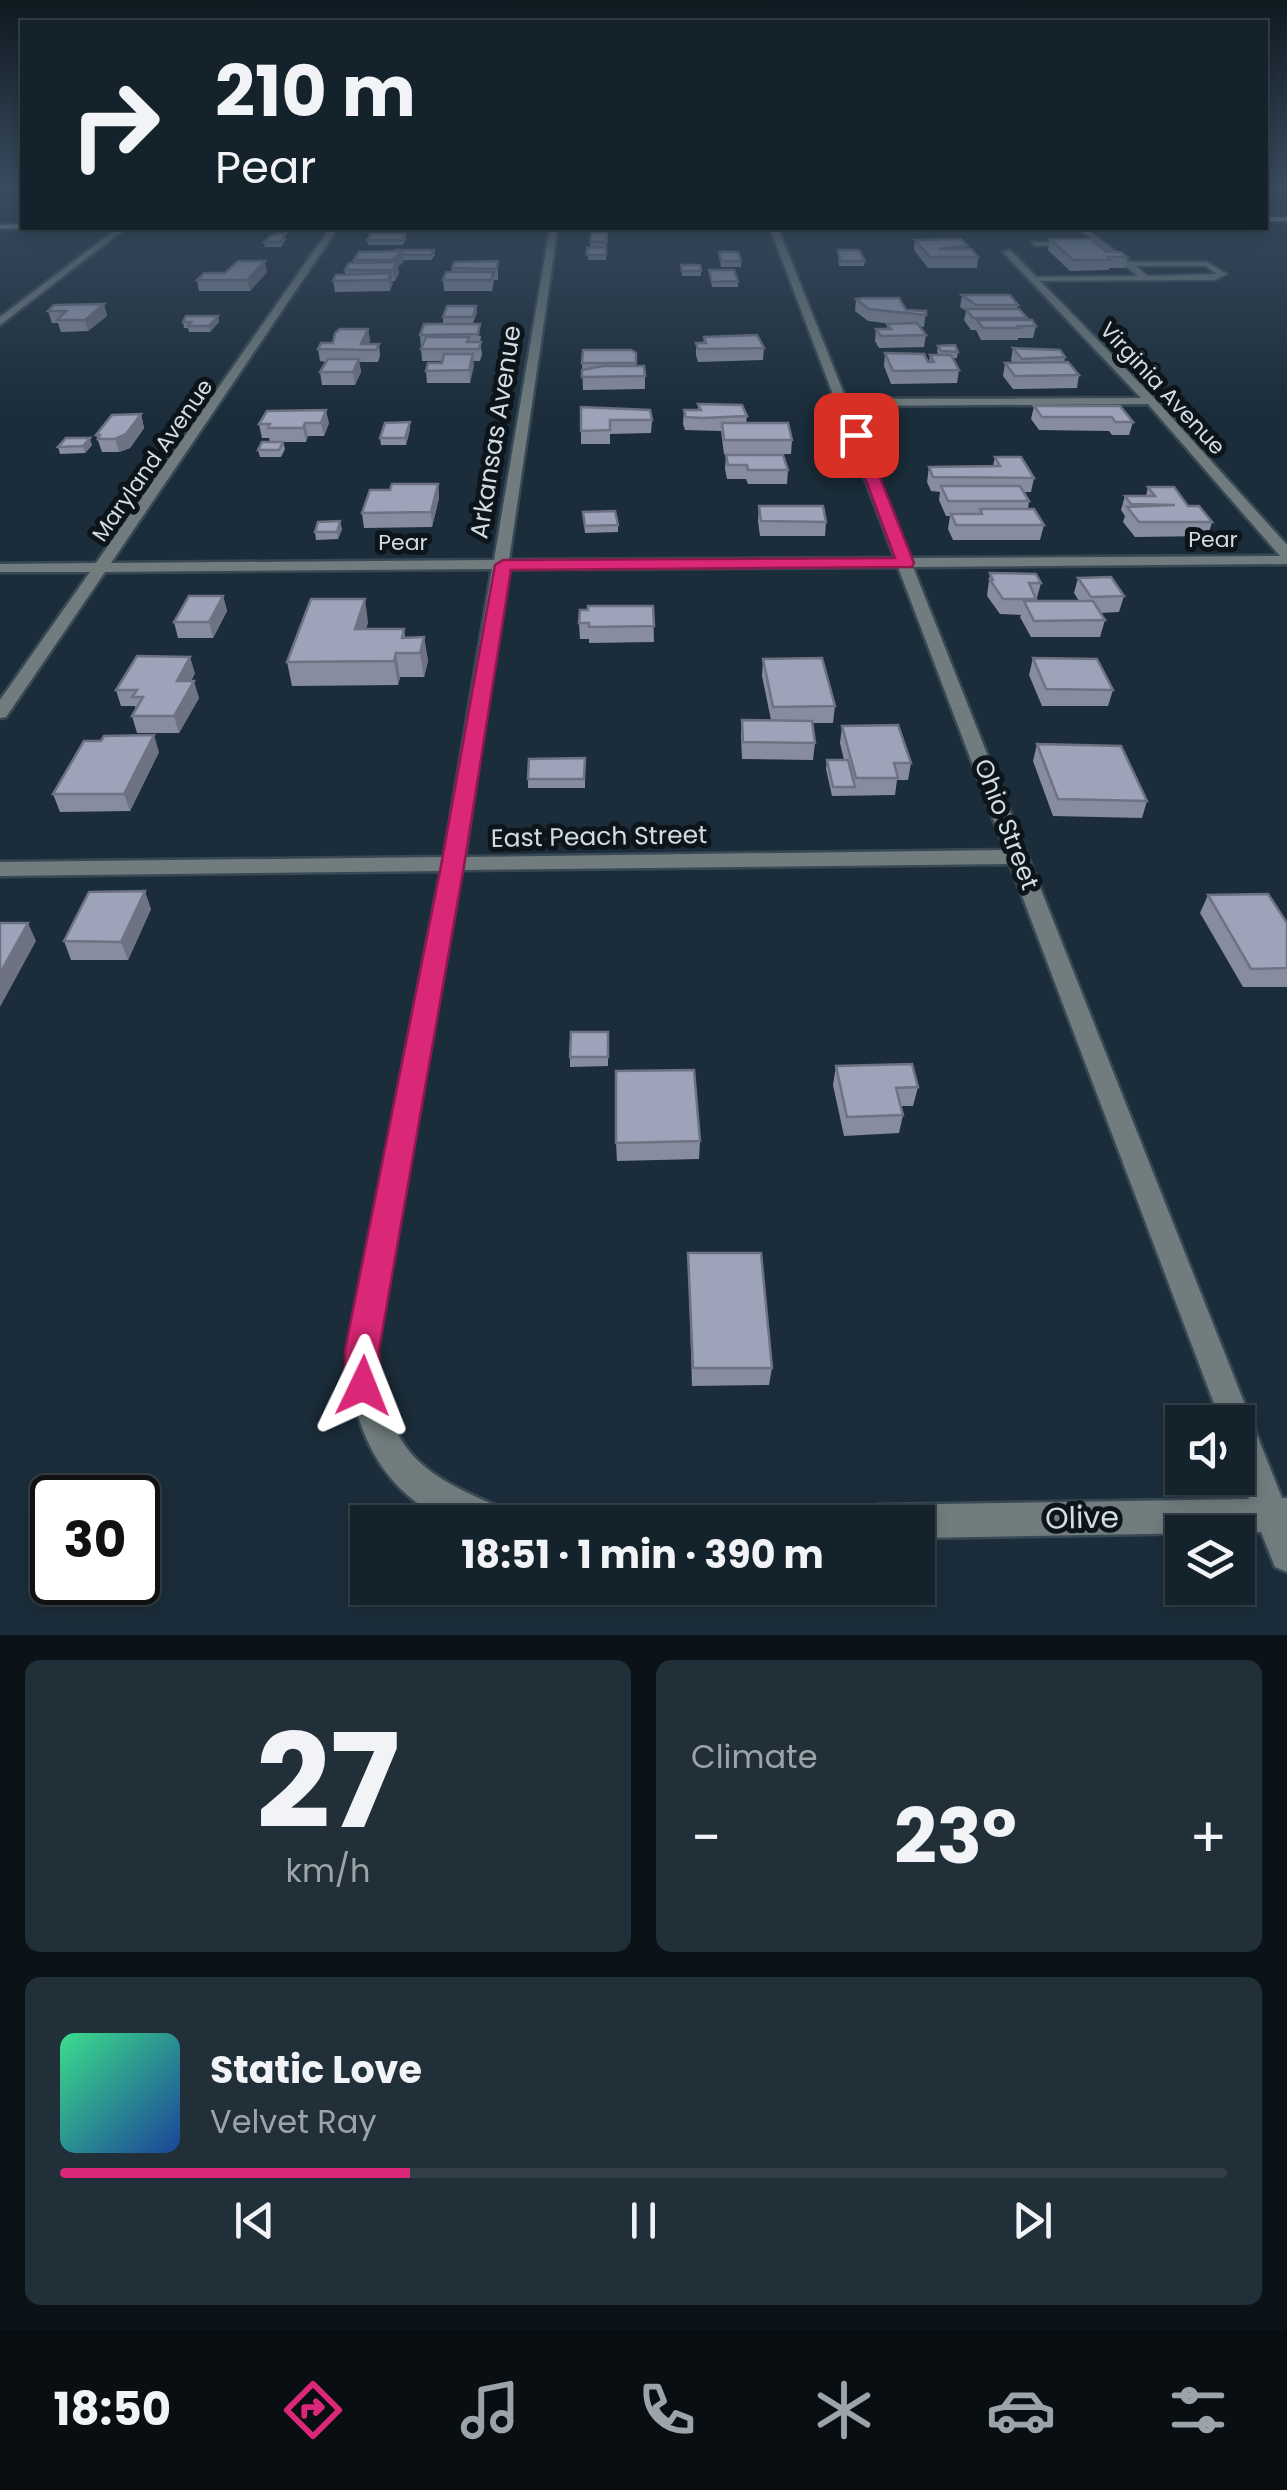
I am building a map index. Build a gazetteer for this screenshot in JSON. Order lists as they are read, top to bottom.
{
  "streets": {
    "street": [
      "Virginia Avenue",
      "Arkansas Avenue",
      "Maryland Avenue",
      "Pear",
      "Ohio Street",
      "East Peach Street",
      "Olive"
    ]
  },
  "crossings": [
    ["Virginia Avenue", "Pear"],
    ["Arkansas Avenue", "Pear"],
    ["Arkansas Avenue", "East Peach Street"],
    ["Maryland Avenue", "Pear"],
    ["Pear", "Ohio Street"],
    ["Ohio Street", "East Peach Street"],
    ["Ohio Street", "Olive"]
  ],
  "page": {
    "turn": ["210 m", "Pear"],
    "limit": "30",
    "trip": "18:51 · 1 min · 390 m",
    "tile": [
      ["27", "km/h"],
      "Climate"
    ],
    "heat": ["−", "23°", "+"],
    "song": ["Static Love", "Velvet Ray"],
    "tabs": "18:50"
  }
}
